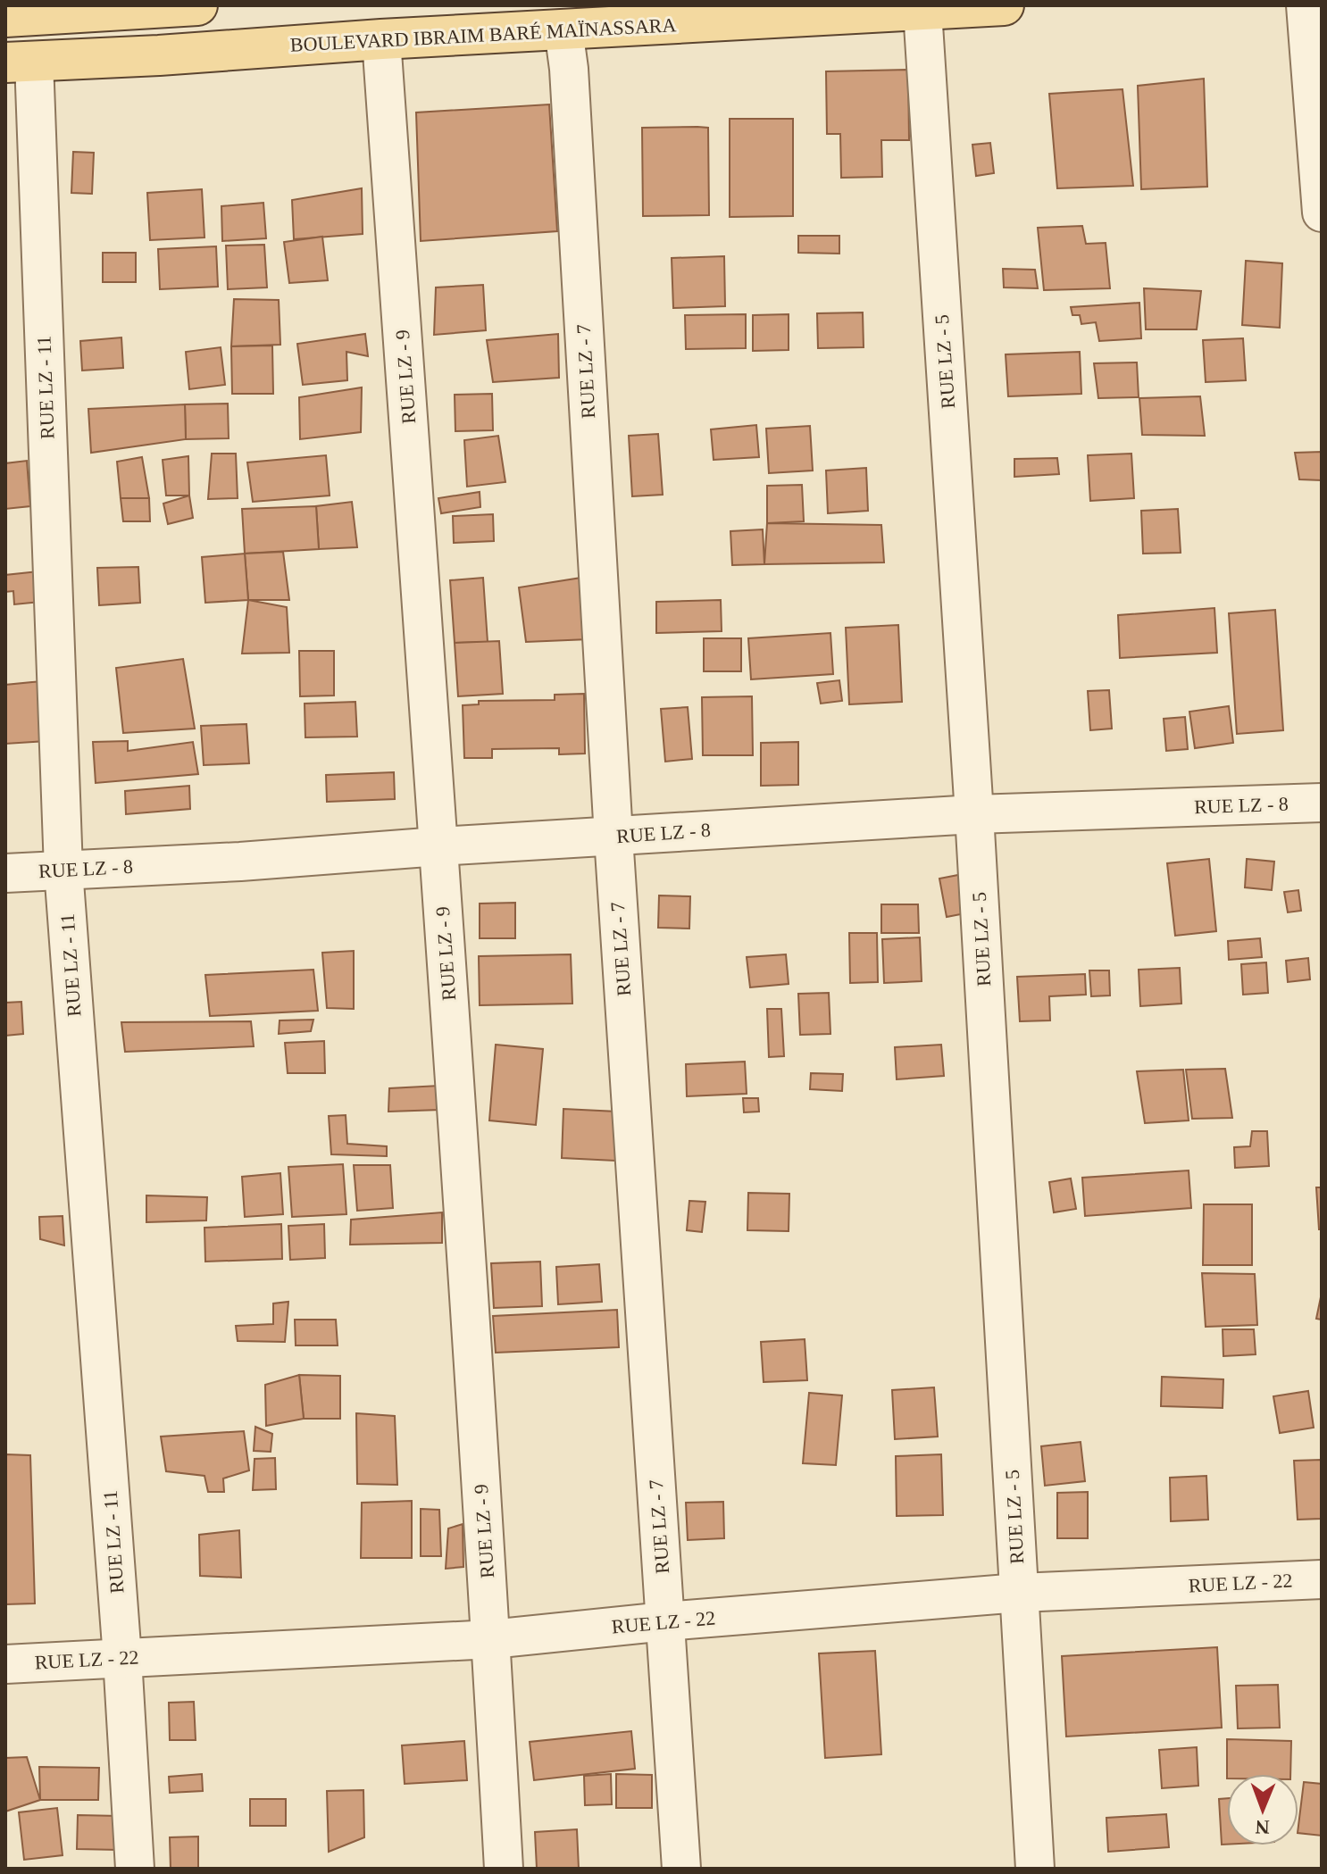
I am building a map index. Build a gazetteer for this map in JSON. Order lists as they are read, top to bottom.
{
  "streets": {
    "main road": ["BOULEVARD IBRAIM BARÉ MAÏNASSARA"],
    "street": [
      "RUE LZ - 5",
      "RUE LZ - 7",
      "RUE LZ - 9",
      "RUE LZ - 11",
      "RUE LZ - 8",
      "RUE LZ - 22"
    ]
  },
  "crossings": [
    ["BOULEVARD IBRAIM BARÉ MAÏNASSARA", "RUE LZ - 5"],
    ["BOULEVARD IBRAIM BARÉ MAÏNASSARA", "RUE LZ - 7"],
    ["BOULEVARD IBRAIM BARÉ MAÏNASSARA", "RUE LZ - 9"],
    ["BOULEVARD IBRAIM BARÉ MAÏNASSARA", "RUE LZ - 11"],
    ["RUE LZ - 5", "RUE LZ - 8"],
    ["RUE LZ - 5", "RUE LZ - 22"],
    ["RUE LZ - 7", "RUE LZ - 8"],
    ["RUE LZ - 7", "RUE LZ - 22"],
    ["RUE LZ - 9", "RUE LZ - 8"],
    ["RUE LZ - 9", "RUE LZ - 22"],
    ["RUE LZ - 11", "RUE LZ - 8"],
    ["RUE LZ - 11", "RUE LZ - 22"]
  ],
  "north": "bottom"
}
